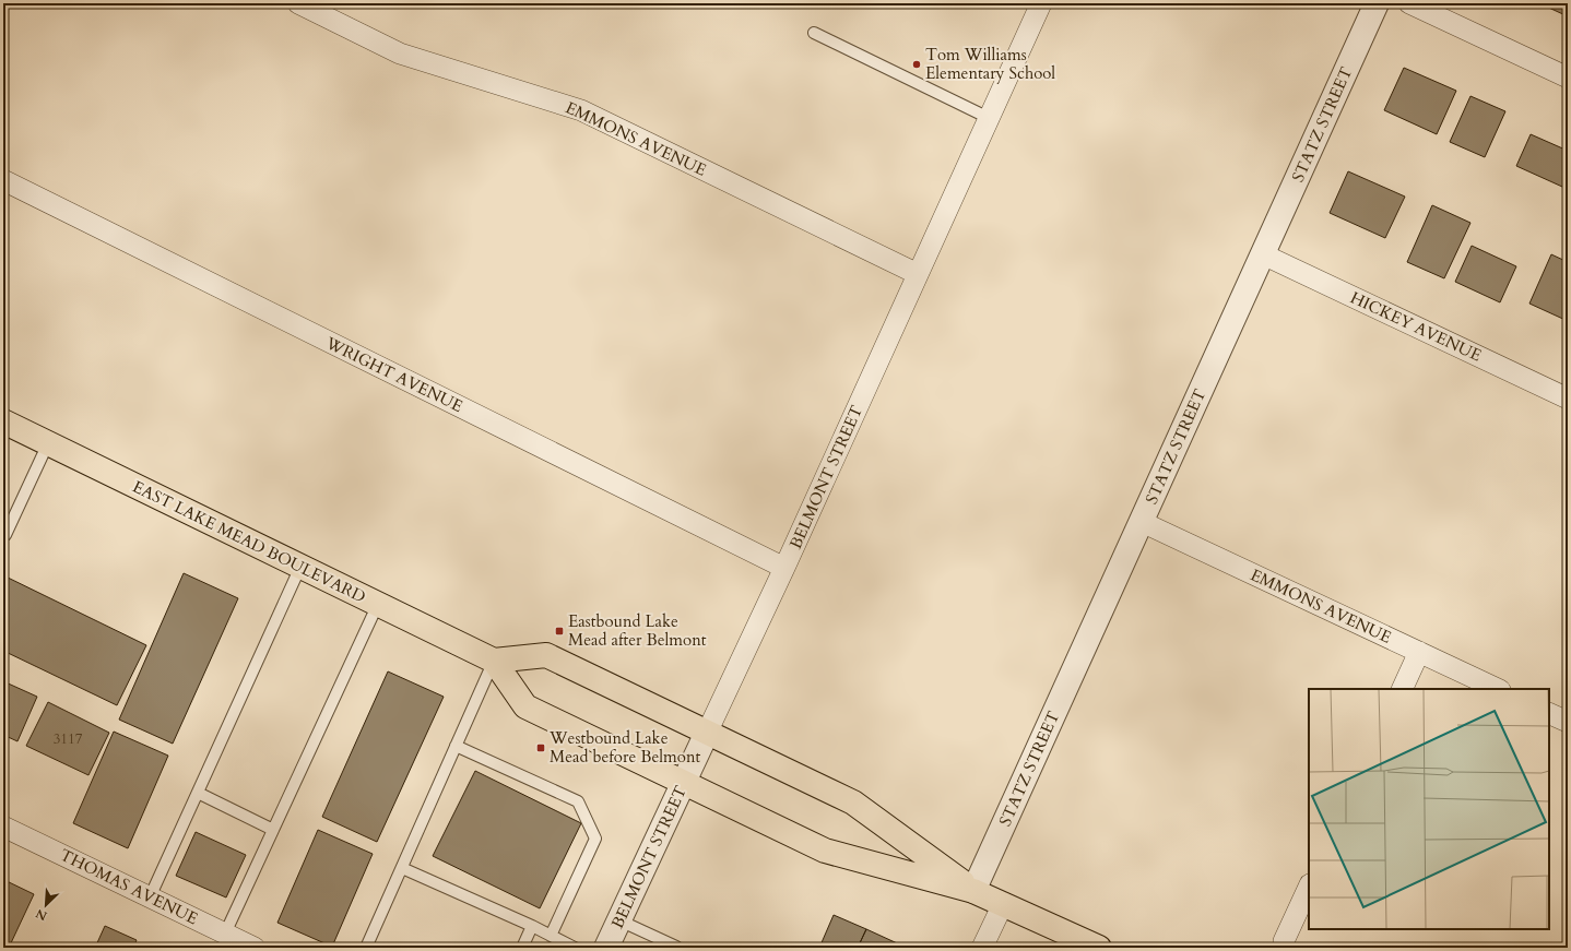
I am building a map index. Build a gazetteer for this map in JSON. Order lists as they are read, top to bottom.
{
  "streets": {
    "main road": ["EAST LAKE MEAD BOULEVARD"],
    "street": [
      "STATZ STREET",
      "EMMONS AVENUE",
      "HICKEY AVENUE",
      "WRIGHT AVENUE",
      "BELMONT STREET",
      "THOMAS AVENUE"
    ]
  },
  "crossings": [
    ["STATZ STREET", "EMMONS AVENUE"],
    ["STATZ STREET", "HICKEY AVENUE"],
    ["STATZ STREET", "EAST LAKE MEAD BOULEVARD"],
    ["EMMONS AVENUE", "BELMONT STREET"],
    ["WRIGHT AVENUE", "BELMONT STREET"],
    ["BELMONT STREET", "EAST LAKE MEAD BOULEVARD"]
  ],
  "places": {
    "other": ["Tom Williams Elementary School"],
    "transit": ["Eastbound Lake Mead after Belmont", "Westbound Lake Mead before Belmont"]
  },
  "house_numbers": ["3117"],
  "north": "bottom left"
}
